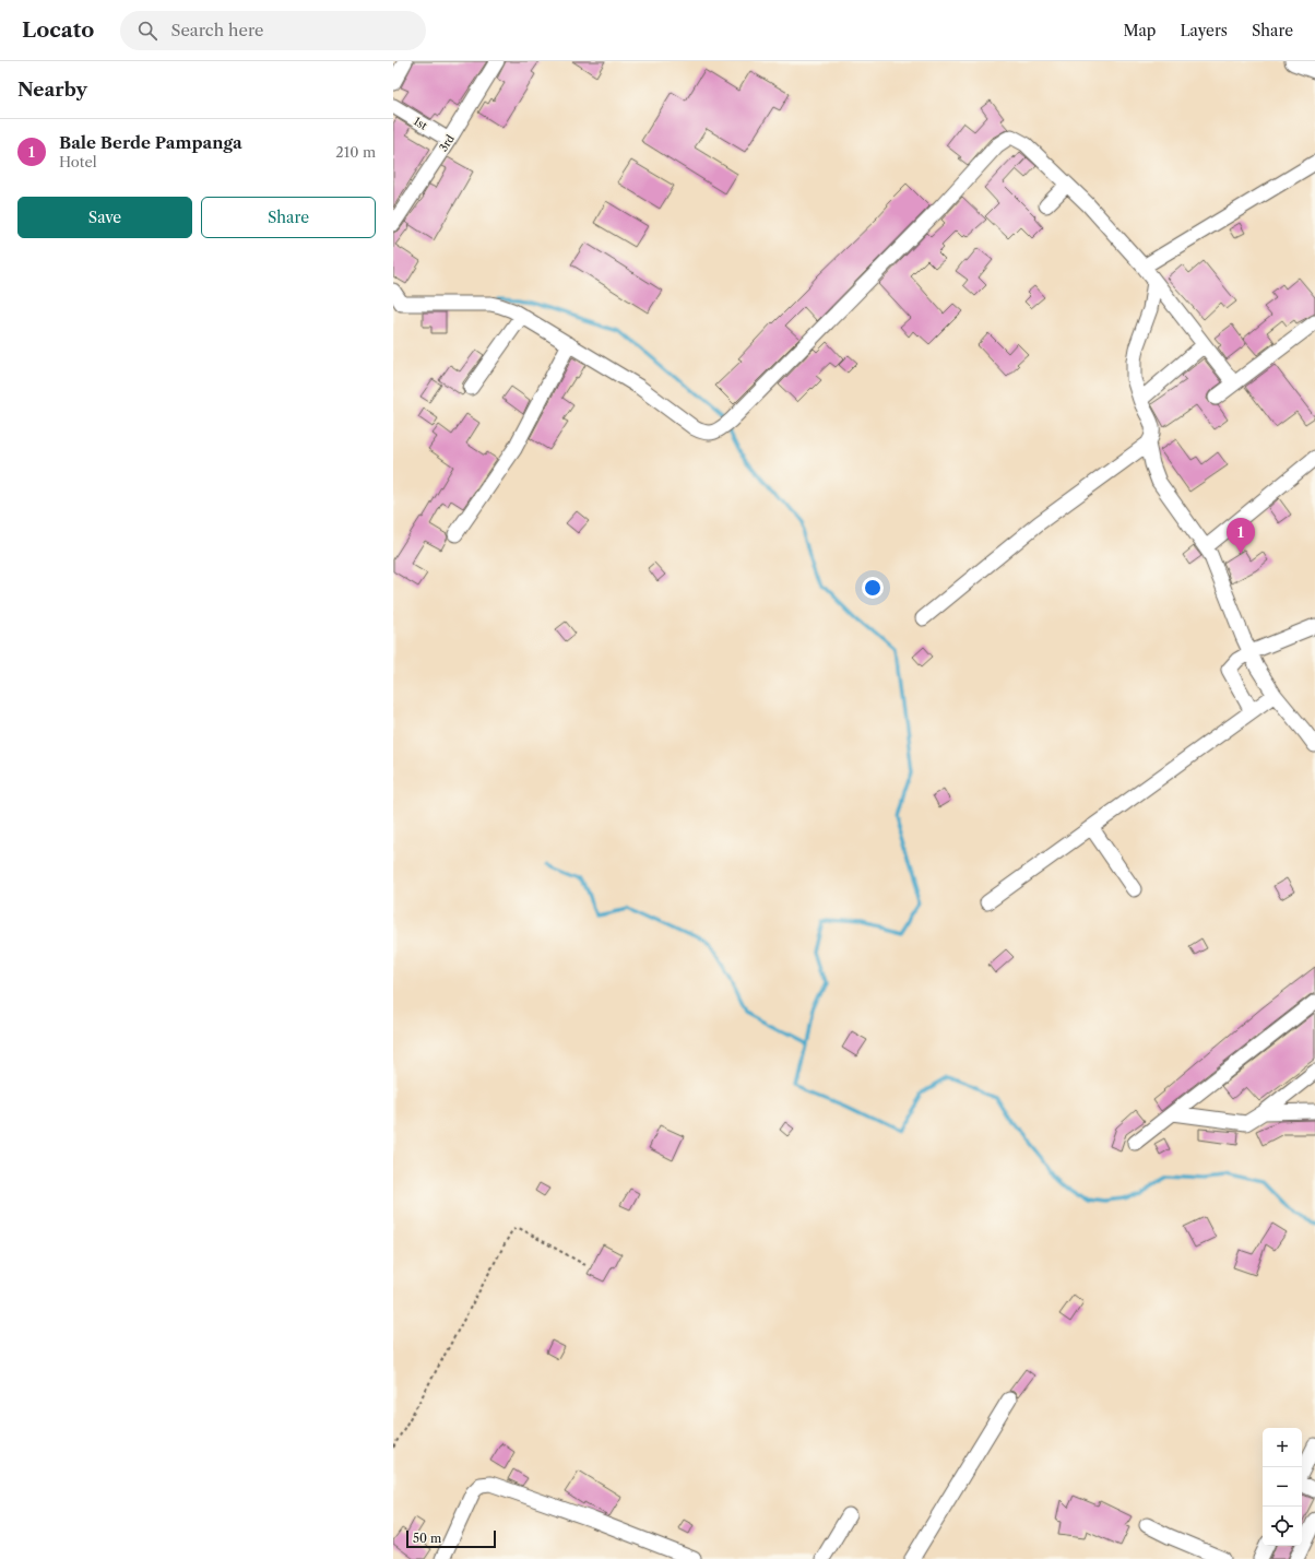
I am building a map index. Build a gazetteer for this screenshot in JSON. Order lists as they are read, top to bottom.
{
  "streets": {
    "street": ["1st", "3rd"]
  },
  "crossings": [
    ["1st", "3rd"]
  ],
  "scale_bar": "50 m",
  "page": {
    "header": "Locato",
    "search": "Search here",
    "nav": ["Map", "Layers", "Share"],
    "heading": "Nearby",
    "list": [
      {
        "mark": "1",
        "name": "Bale Berde Pampanga",
        "note": "Hotel",
        "value": "210 m"
      }
    ],
    "buttons": ["Save", "Share"],
    "pins": "1",
    "map_buttons": ["+", "−"],
    "scale": "50 m"
  }
}
